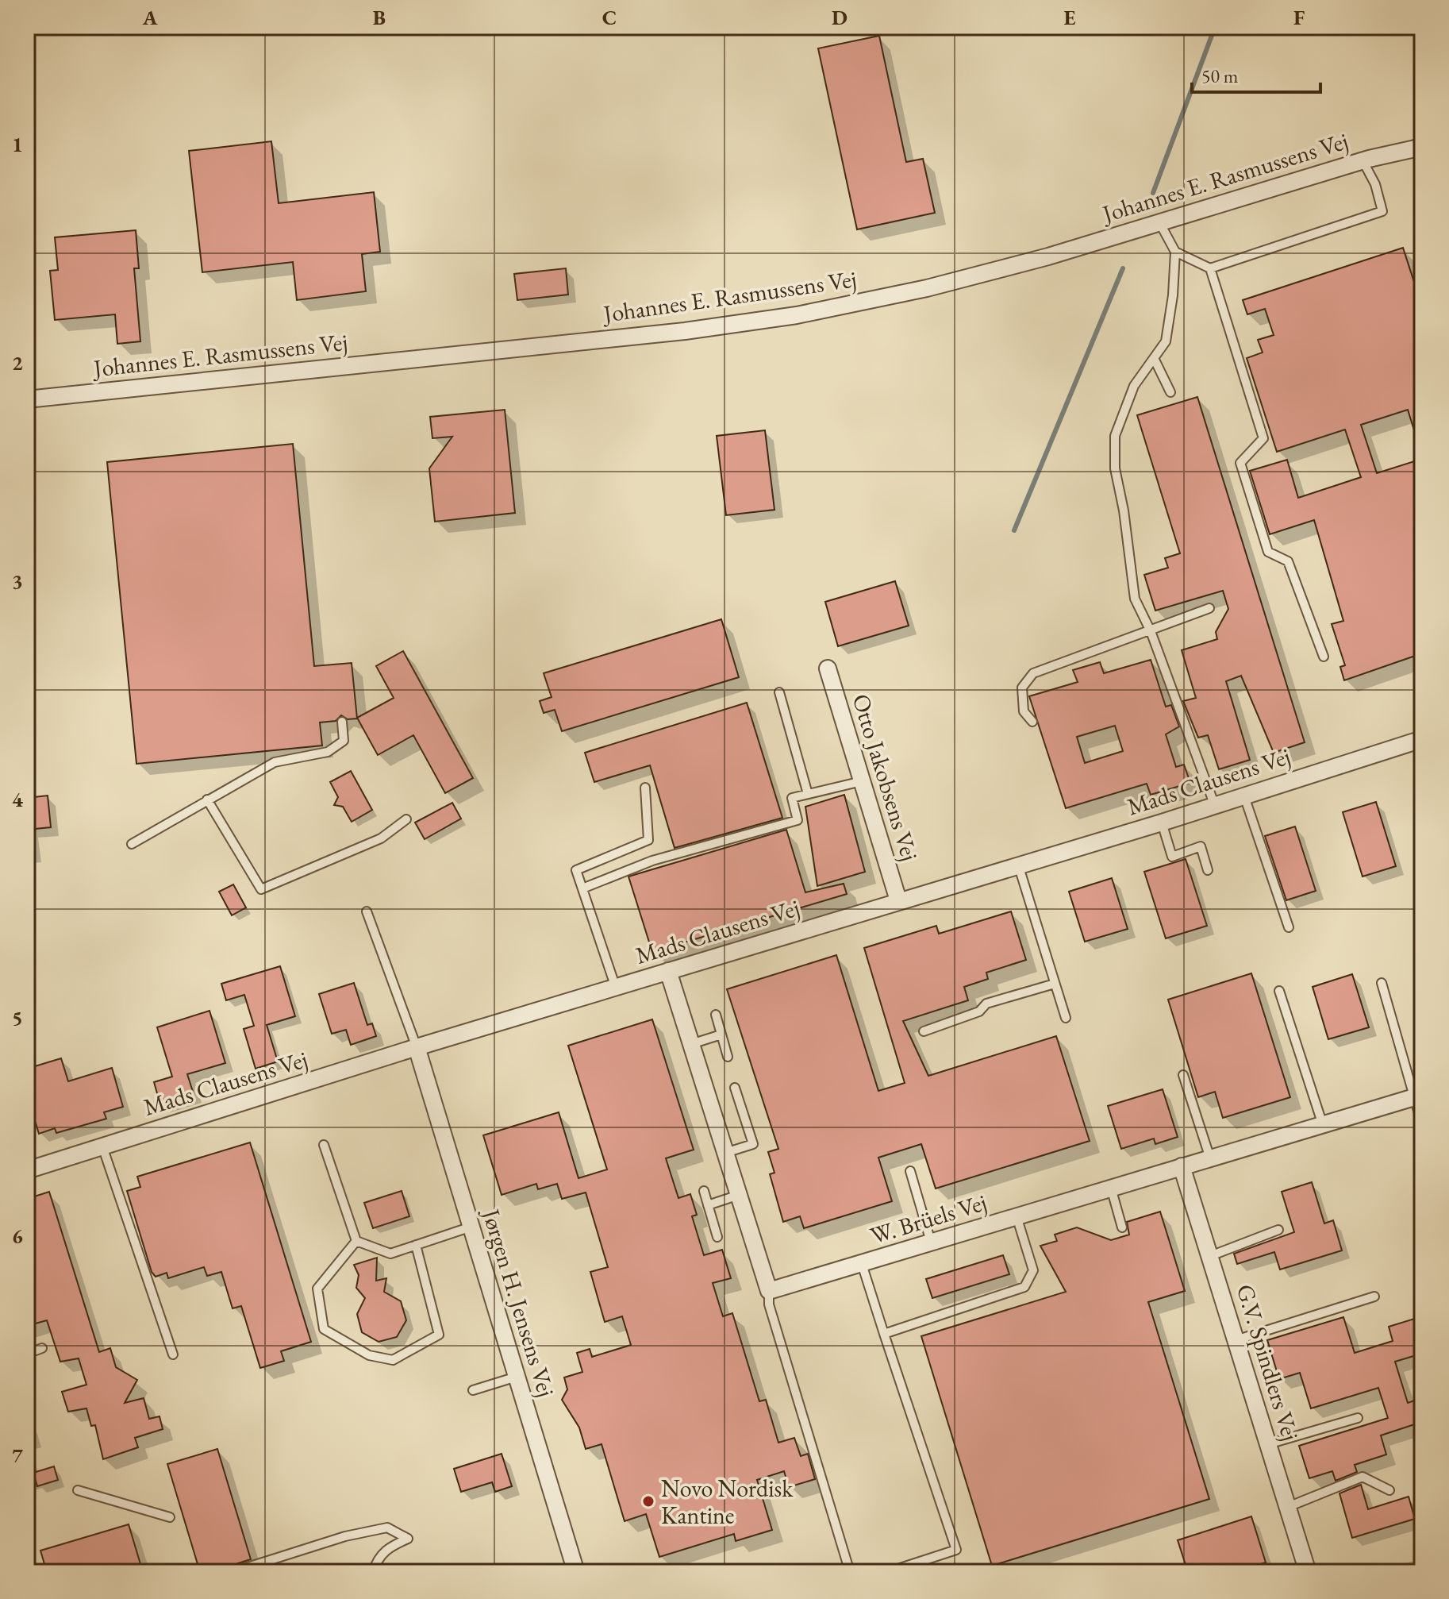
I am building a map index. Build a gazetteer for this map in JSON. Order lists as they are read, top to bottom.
{
  "streets": {
    "street": [
      "Johannes E. Rasmussens Vej",
      "Otto Jakobsens Vej",
      "Mads Clausens Vej",
      "W. Brüels Vej",
      "Jørgen H. Jensens Vej",
      "G.V. Spindlers Vej"
    ]
  },
  "crossings": [
    ["Otto Jakobsens Vej", "Mads Clausens Vej"],
    ["Mads Clausens Vej", "Jørgen H. Jensens Vej"],
    ["W. Brüels Vej", "G.V. Spindlers Vej"]
  ],
  "places": ["Novo Nordisk Kantine"],
  "scale_bar": "50 m",
  "grid": {
    "columns": [
      "A",
      "B",
      "C",
      "D",
      "E",
      "F"
    ],
    "rows": [
      "1",
      "2",
      "3",
      "4",
      "5",
      "6",
      "7"
    ]
  }
}
